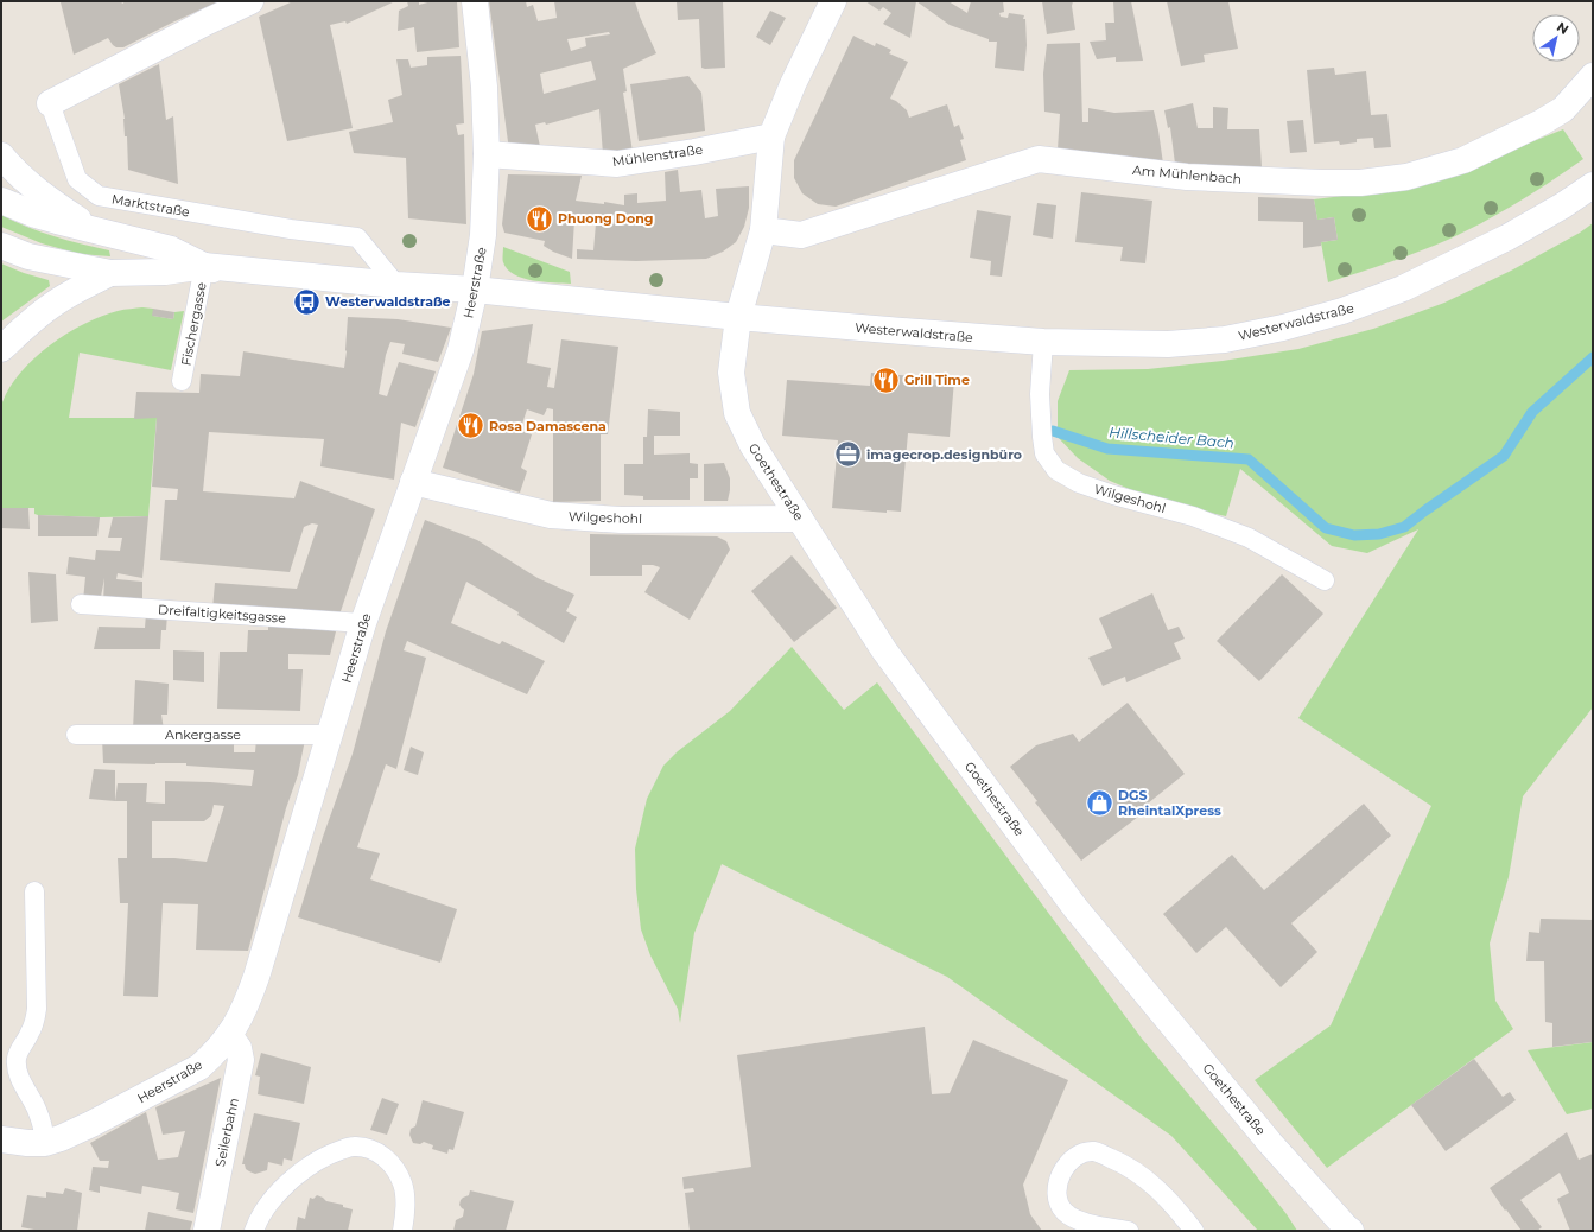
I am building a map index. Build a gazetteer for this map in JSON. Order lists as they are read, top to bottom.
{
  "streets": {
    "street": [
      "Mühlenstraße",
      "Am Mühlenbach",
      "Marktstraße",
      "Heerstraße",
      "Westerwaldstraße",
      "Goethestraße",
      "Wilgeshohl",
      "Seilerbahn"
    ],
    "lane": ["Fischergasse", "Dreifaltigkeitsgasse", "Ankergasse"]
  },
  "crossings": [
    ["Mühlenstraße", "Heerstraße"],
    ["Marktstraße", "Westerwaldstraße"],
    ["Heerstraße", "Westerwaldstraße"],
    ["Heerstraße", "Wilgeshohl"],
    ["Heerstraße", "Dreifaltigkeitsgasse"],
    ["Heerstraße", "Ankergasse"],
    ["Heerstraße", "Seilerbahn"],
    ["Westerwaldstraße", "Fischergasse"],
    ["Westerwaldstraße", "Goethestraße"],
    ["Westerwaldstraße", "Wilgeshohl"],
    ["Goethestraße", "Wilgeshohl"]
  ],
  "water": ["Hillscheider Bach"],
  "places": {
    "restaurant": ["Phuong Dong", "Grill Time", "Rosa Damascena"],
    "bus stop": ["Westerwaldstraße"],
    "office": ["imagecrop.designbüro"],
    "shop": ["DGS RheintalXpress"]
  },
  "north": "top right"
}
